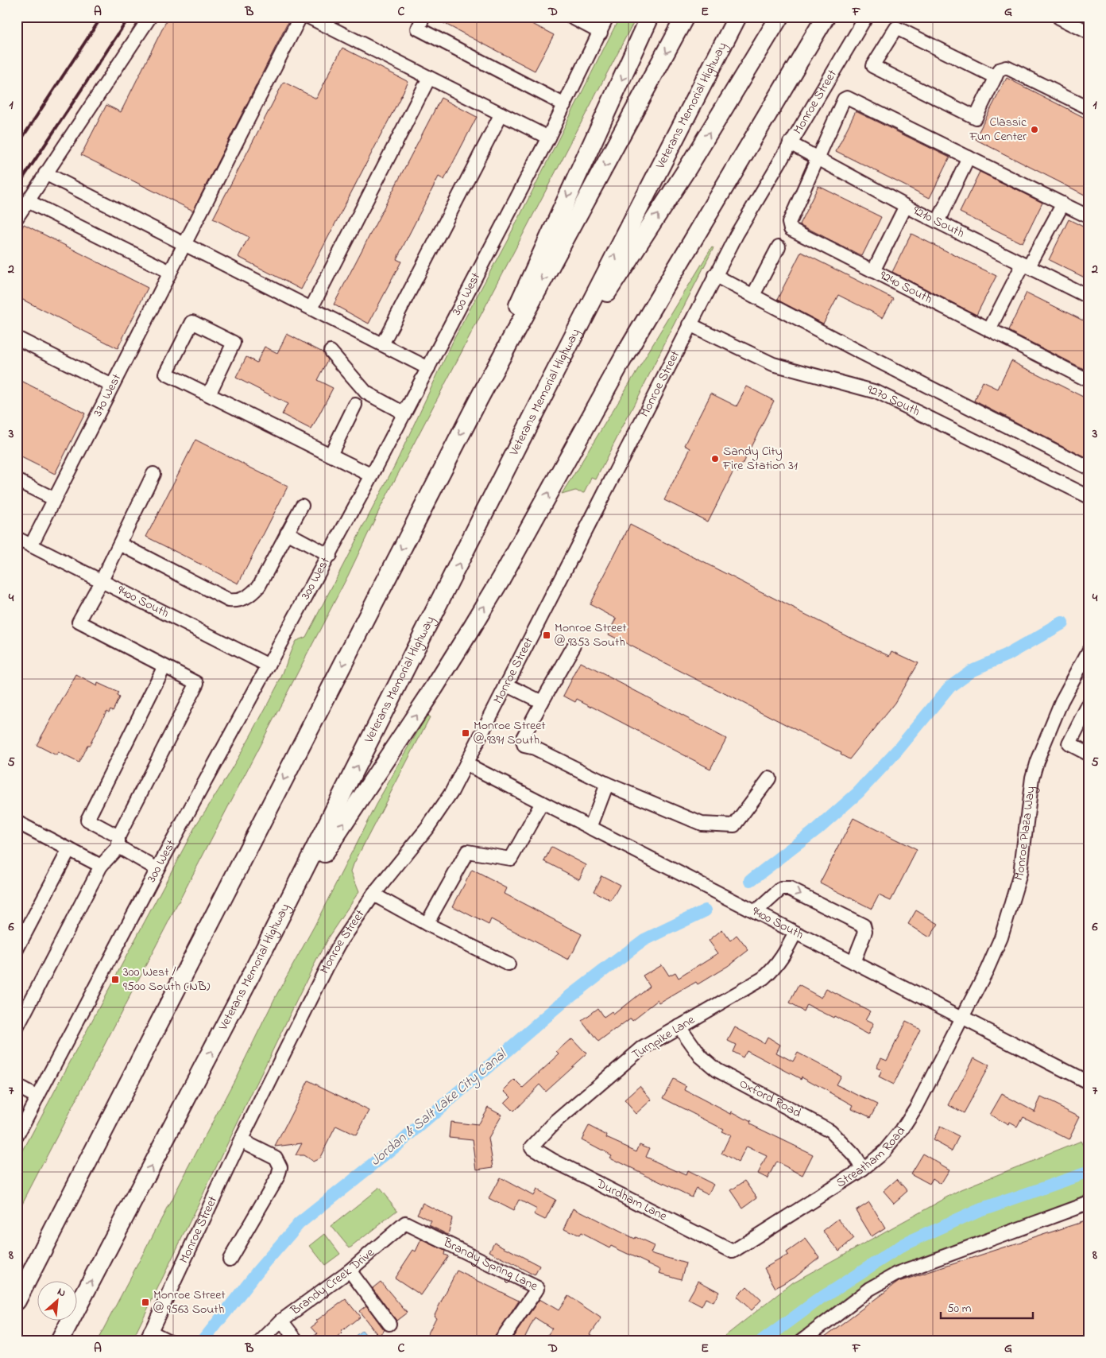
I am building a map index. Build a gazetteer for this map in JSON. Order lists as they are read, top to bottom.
{
  "streets": {
    "highway": ["Veterans Memorial Highway"],
    "street": [
      "Monroe Street",
      "9210 South",
      "9240 South",
      "300 West",
      "370 West",
      "9270 South",
      "9400 South",
      "Monroe Plaza Way",
      "Turnpike Lane",
      "Oxford Road",
      "Streatham Road",
      "Durdham Lane",
      "Brandy Spring Lane",
      "Brandy Creek Drive"
    ]
  },
  "crossings": [
    ["Monroe Street", "9210 South"],
    ["Monroe Street", "9270 South"],
    ["Monroe Street", "9400 South"],
    ["9210 South", "9240 South"],
    ["300 West", "9400 South"],
    ["370 West", "9400 South"],
    ["9400 South", "Monroe Plaza Way"],
    ["9400 South", "Turnpike Lane"],
    ["9400 South", "Streatham Road"],
    ["Monroe Plaza Way", "Streatham Road"],
    ["Turnpike Lane", "Oxford Road"],
    ["Turnpike Lane", "Durdham Lane"],
    ["Oxford Road", "Streatham Road"],
    ["Streatham Road", "Durdham Lane"],
    ["Brandy Spring Lane", "Brandy Creek Drive"]
  ],
  "water": ["Jordan & Salt Lake City Canal"],
  "places": {
    "other": ["Classic Fun Center", "Sandy City Fire Station 31"],
    "transit": [
      "Monroe Street @ 9353 South",
      "Monroe Street @ 9391 South",
      "300 West / 9500 South (NB)",
      "Monroe Street @ 9563 South"
    ]
  },
  "scale_bar": "50 m",
  "north": "top right",
  "grid": {
    "columns": [
      "A",
      "B",
      "C",
      "D",
      "E",
      "F",
      "G"
    ],
    "rows": [
      "1",
      "2",
      "3",
      "4",
      "5",
      "6",
      "7",
      "8"
    ]
  }
}
